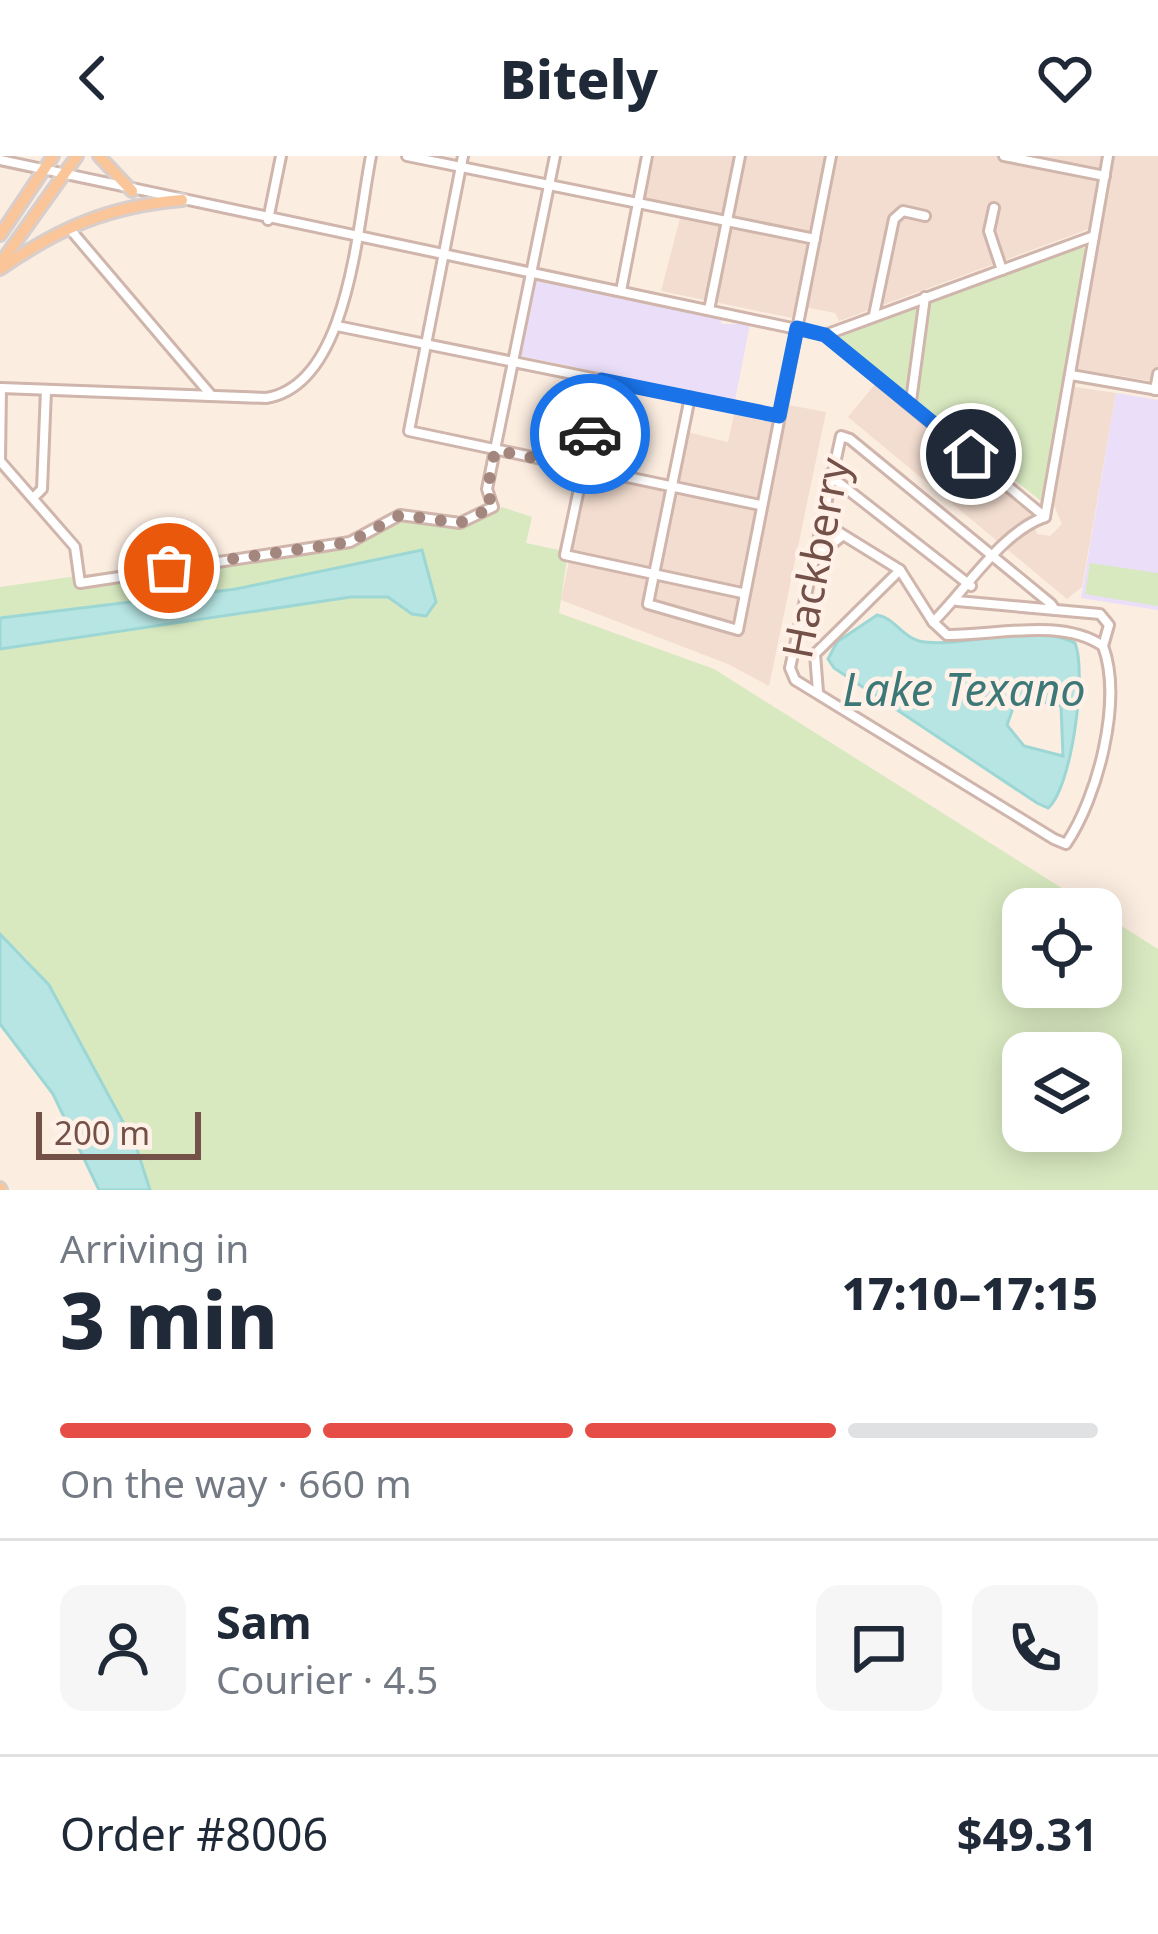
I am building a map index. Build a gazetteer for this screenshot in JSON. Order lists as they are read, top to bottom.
{
  "streets": {
    "street": ["Hackberry"]
  },
  "water": ["Lake Texano"],
  "scale_bar": "200 m",
  "page": {
    "header": "Bitely",
    "scale": "200 m",
    "heading": ["3 min", "Arriving in", "17:10–17:15"],
    "panel": [
      "Sam",
      "Courier · 4.5",
      "Order #8006",
      "$49.31"
    ],
    "bar": "On the way · 660 m"
  }
}
